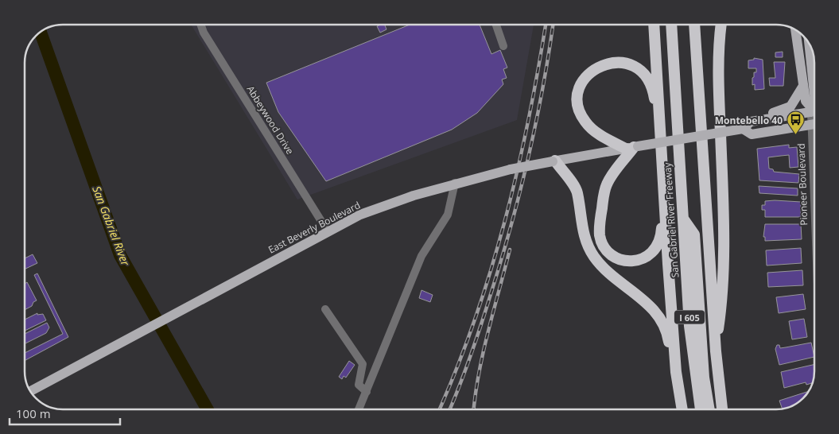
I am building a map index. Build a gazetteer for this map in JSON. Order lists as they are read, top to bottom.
{
  "streets": {
    "highway": ["San Gabriel River Freeway", "I 605"],
    "main road": ["Pioneer Boulevard", "East Beverly Boulevard"],
    "street": ["Abbeywood Drive"]
  },
  "crossings": [
    ["Abbeywood Drive", "East Beverly Boulevard"]
  ],
  "water": ["San Gabriel River"],
  "places": {
    "bus stop": ["Montebello 40"]
  },
  "scale_bar": "100 m"
}
